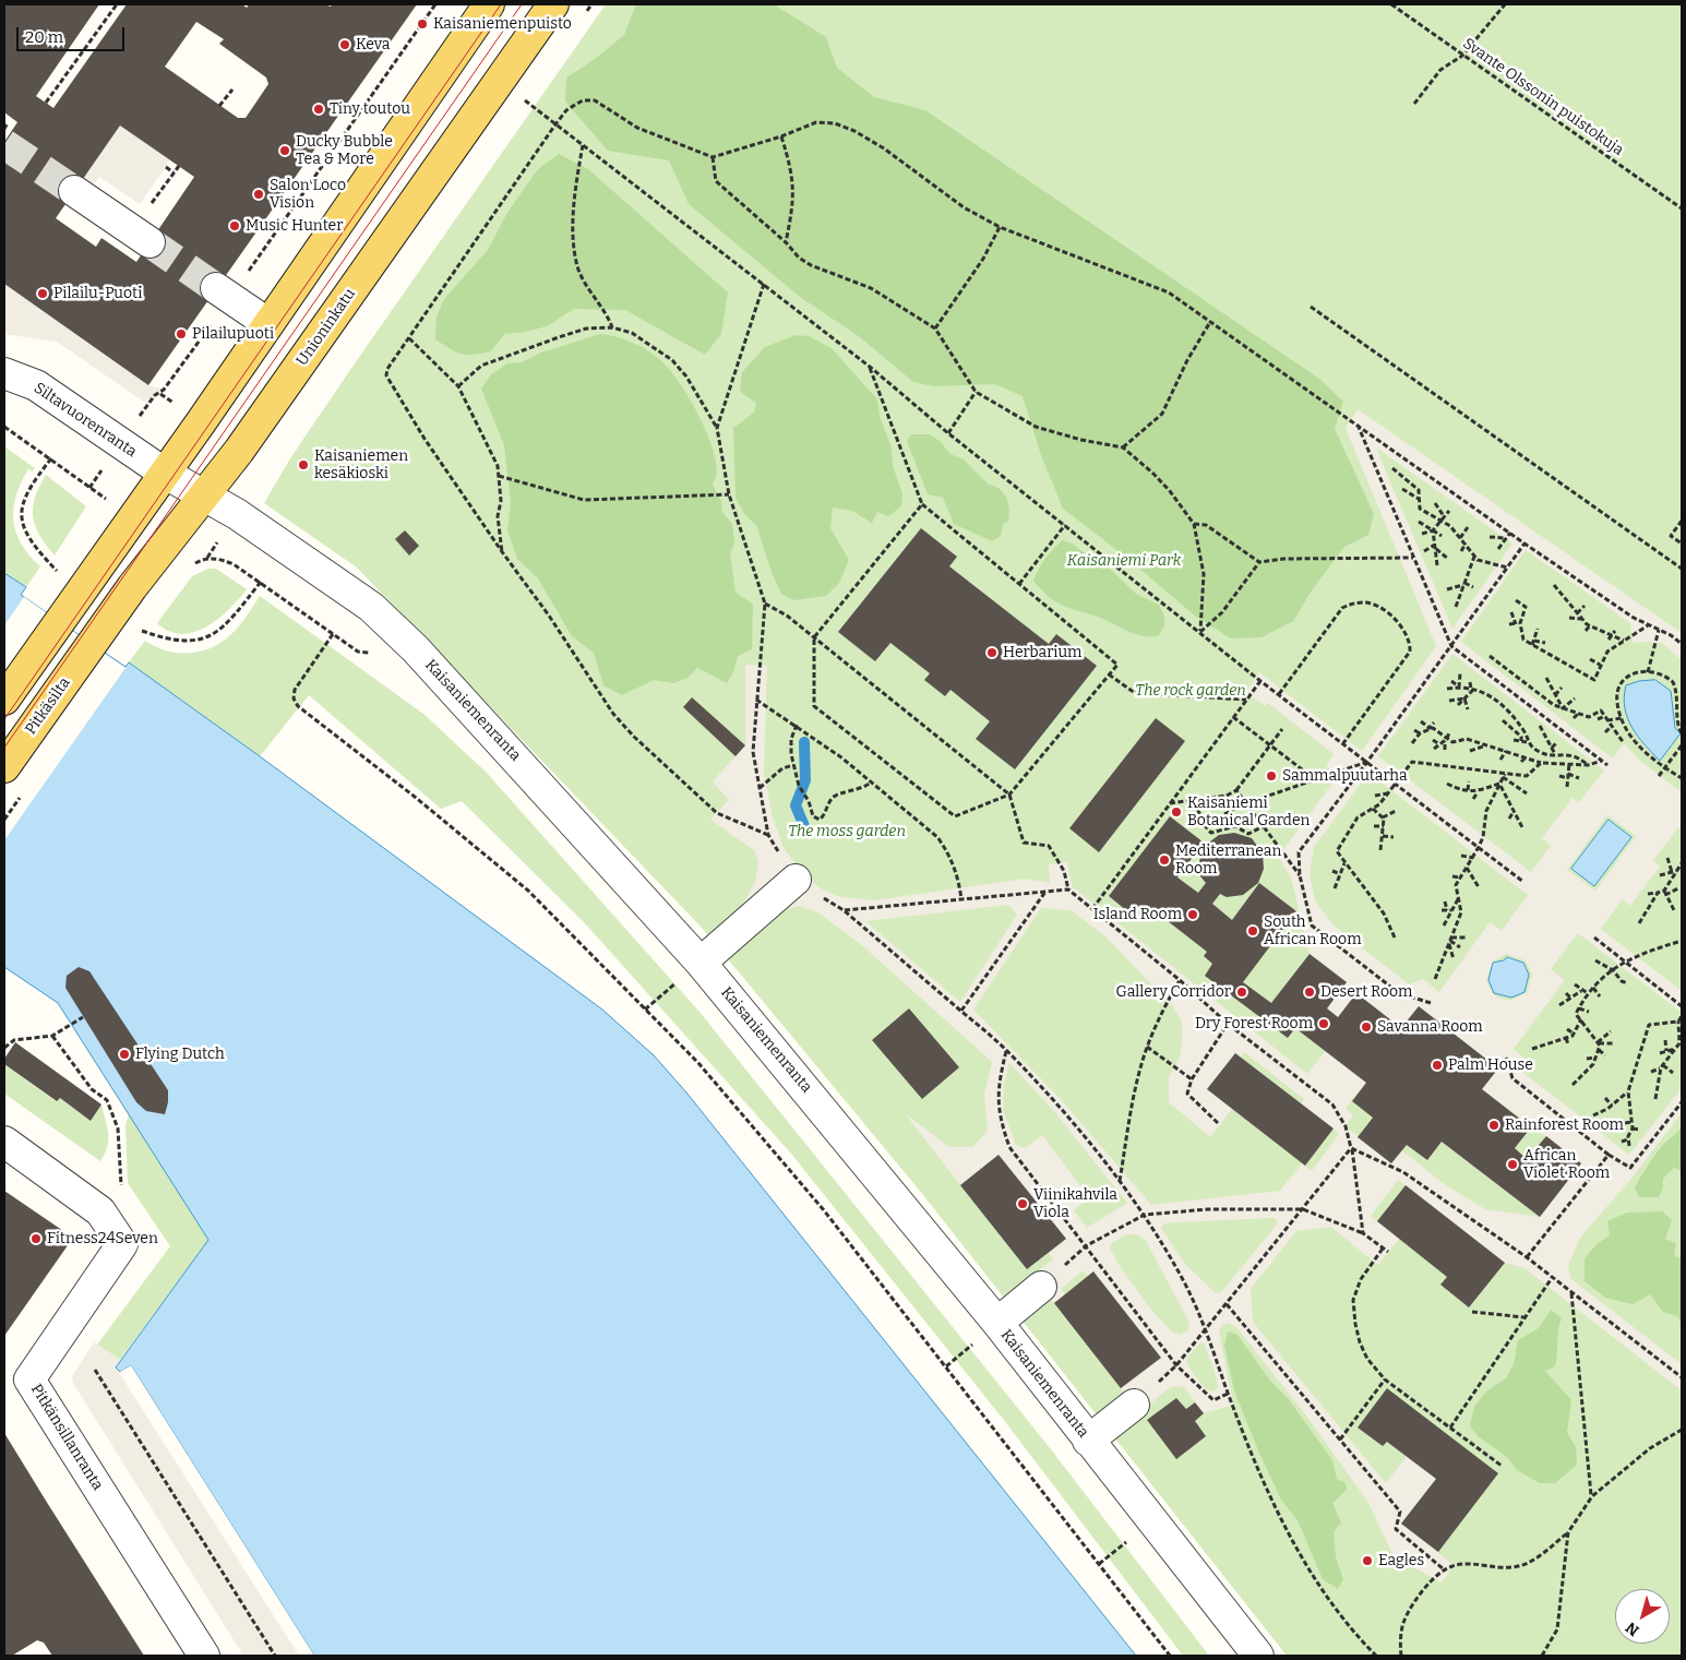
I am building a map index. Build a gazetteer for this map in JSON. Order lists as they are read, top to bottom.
{
  "streets": {
    "main road": ["Unioninkatu", "Pitkäsilta"],
    "street": ["Siltavuorenranta", "Kaisaniemenranta", "Pitkänsillanranta"],
    "path": ["Svante Olssonin puistokuja"]
  },
  "crossings": [
    ["Unioninkatu", "Siltavuorenranta"],
    ["Unioninkatu", "Pitkäsilta"],
    ["Unioninkatu", "Kaisaniemenranta"],
    ["Siltavuorenranta", "Kaisaniemenranta"]
  ],
  "parks": ["Kaisaniemi Park", "The rock garden", "The moss garden"],
  "places": [
    "Kaisaniemenpuisto",
    "Keva",
    "Tiny toutou",
    "Ducky Bubble Tea & More",
    "Salon Loco Vision",
    "Music Hunter",
    "Pilailu-Puoti",
    "Pilailupuoti",
    "Kaisaniemen kesäkioski",
    "Herbarium",
    "Sammalpuutarha",
    "Kaisaniemi Botanical Garden",
    "Mediterranean Room",
    "Island Room",
    "South African Room",
    "Gallery Corridor",
    "Desert Room",
    "Dry Forest Room",
    "Savanna Room",
    "Flying Dutch",
    "Palm House",
    "Rainforest Room",
    "African Violet Room",
    "Viinikahvila Viola",
    "Fitness24Seven",
    "Eagles"
  ],
  "scale_bar": "20 m",
  "north": "bottom left"
}
